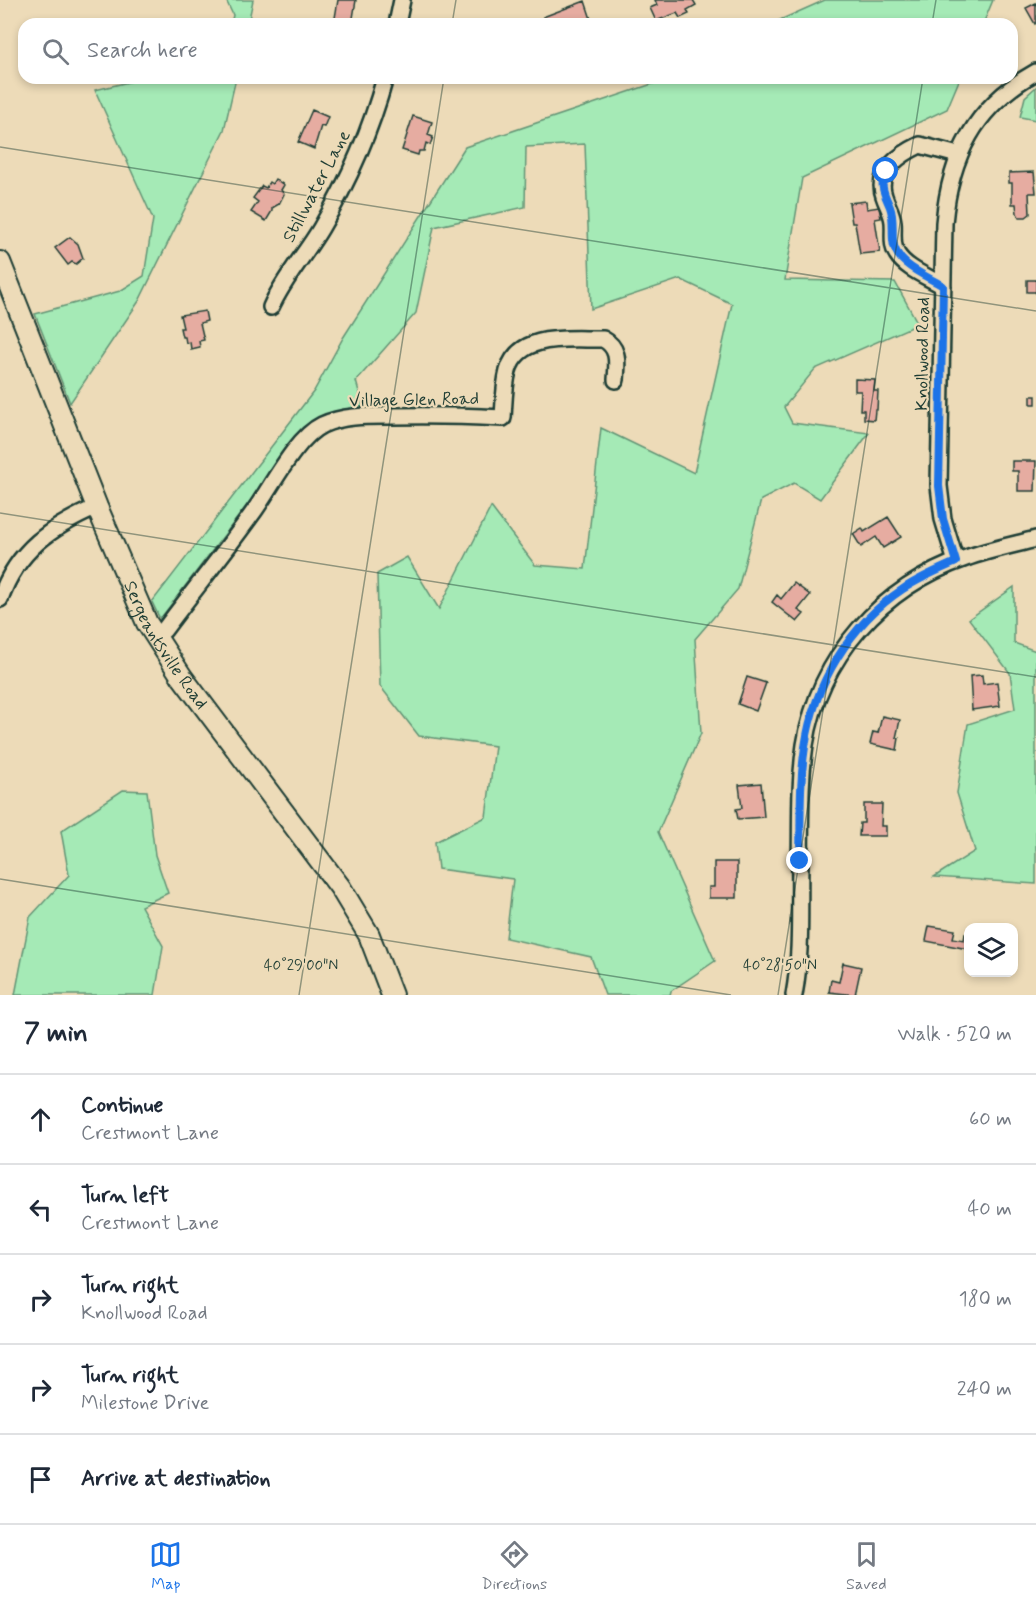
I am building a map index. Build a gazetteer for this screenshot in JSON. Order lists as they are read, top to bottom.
{
  "streets": {
    "main road": ["Sergeantsville Road"],
    "street": ["Stillwater Lane", "Knollwood Road", "Village Glen Road"]
  },
  "crossings": [
    ["Village Glen Road", "Sergeantsville Road"]
  ],
  "page": {
    "search": "Search here",
    "heading": ["7 min", "Walk · 520 m"],
    "list": [
      ["Continue", "Crestmont Lane", "60 m"],
      ["Turn left", "Crestmont Lane", "40 m"],
      ["Turn right", "Knollwood Road", "180 m"],
      ["Turn right", "Milestone Drive", "240 m"],
      "Arrive at destination"
    ],
    "nav": ["Map", "Directions", "Saved"]
  },
  "coordinates": ["40°29'00\"N", "40°28'50\"N"]
}
